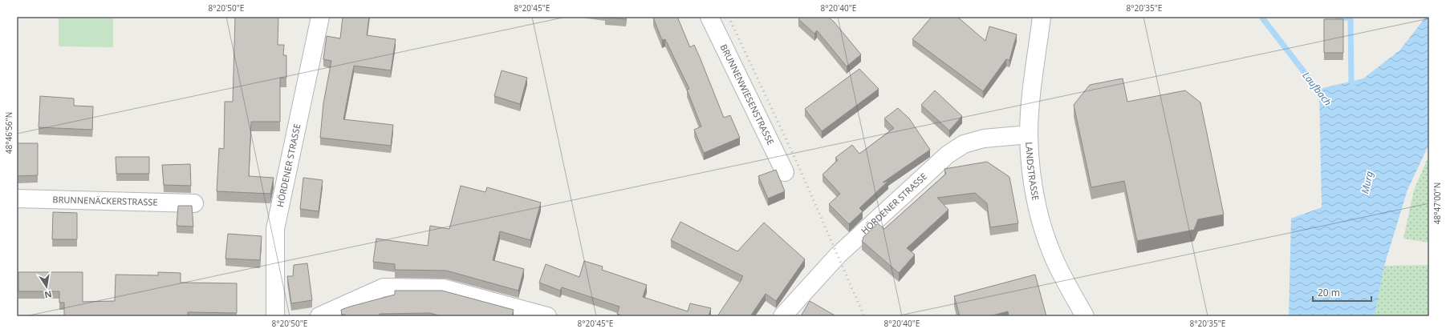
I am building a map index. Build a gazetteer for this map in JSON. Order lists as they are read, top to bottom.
{
  "streets": {
    "street": [
      "BRUNNENWIESENSTRASSE",
      "HÖRDENER STRASSE",
      "LANDSTRASSE",
      "BRUNNENÄCKERSTRASSE"
    ]
  },
  "crossings": [
    ["HÖRDENER STRASSE", "LANDSTRASSE"]
  ],
  "water": ["Laufbach", "Murg"],
  "scale_bar": "20 m",
  "north": "bottom",
  "coordinates": [
    "8°20'50\"E",
    "8°20'45\"E",
    "8°20'40\"E",
    "8°20'35\"E",
    "48°46'56\"N",
    "48°47'00\"N"
  ]
}
